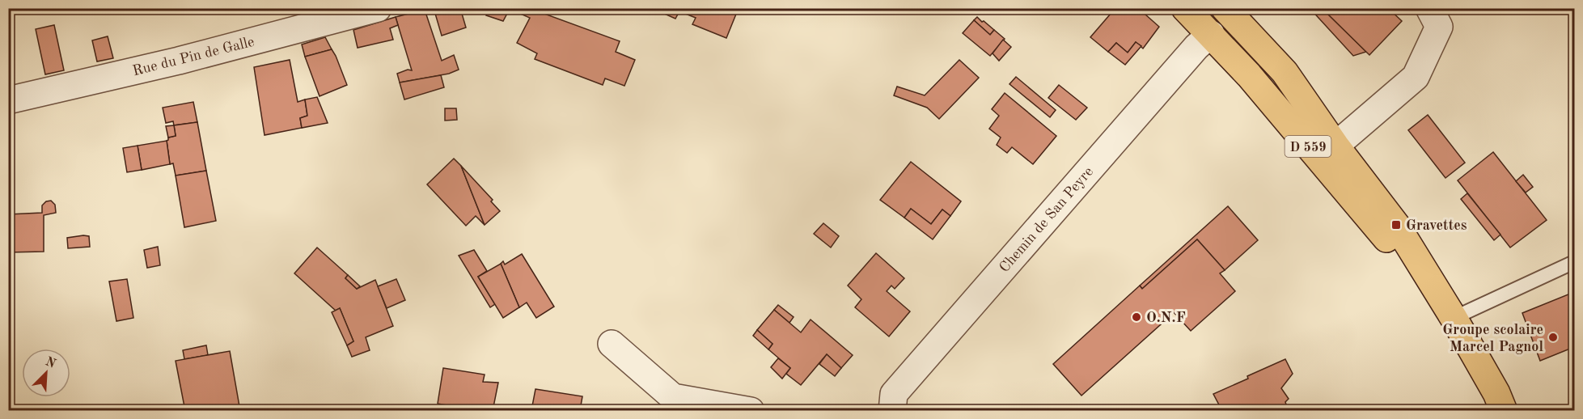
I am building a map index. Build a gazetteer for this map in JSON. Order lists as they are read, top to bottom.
{
  "streets": {
    "main road": ["D 559"],
    "street": ["Rue du Pin de Galle", "Chemin de San Peyre"]
  },
  "crossings": [
    ["D 559", "Chemin de San Peyre"]
  ],
  "places": {
    "transit": ["Gravettes"],
    "other": ["O.N.F", "Groupe scolaire Marcel Pagnol"]
  },
  "north": "top right"
}
